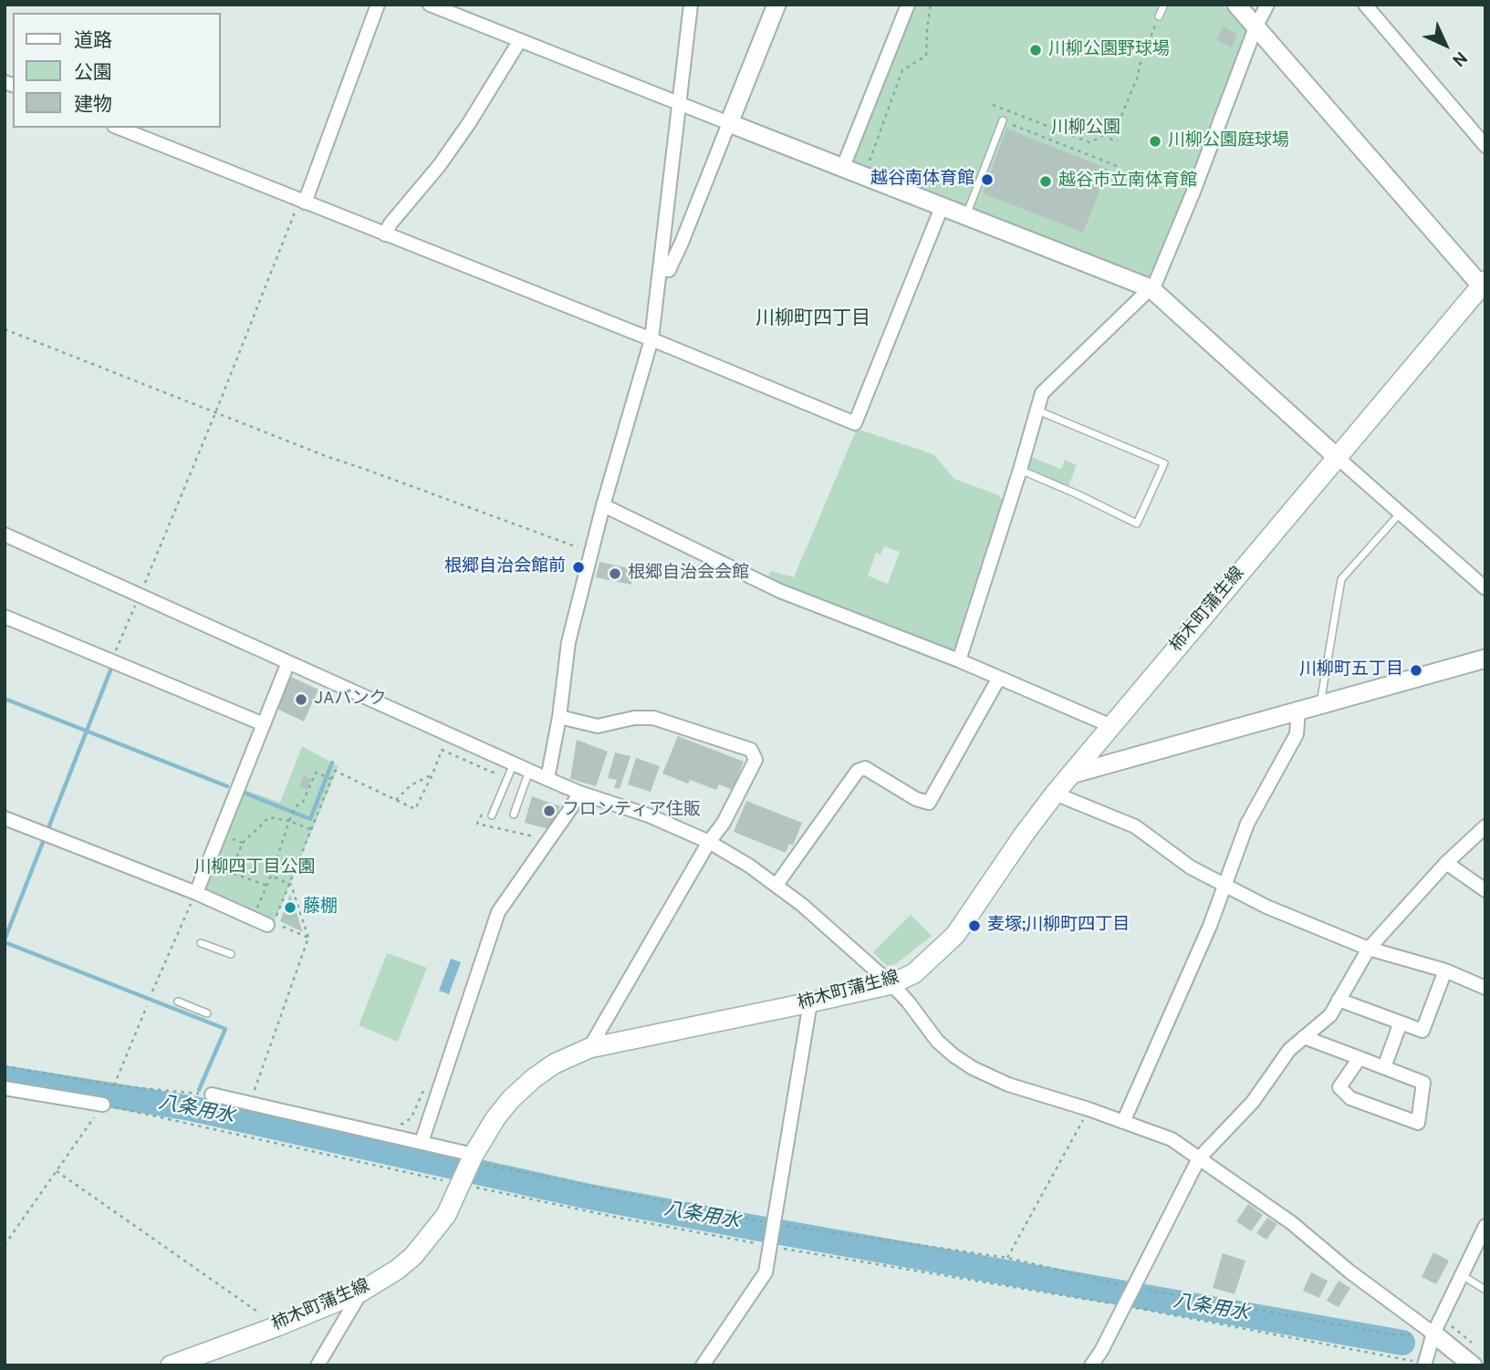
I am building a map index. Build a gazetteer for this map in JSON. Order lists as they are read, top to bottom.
{
  "streets": {
    "main road": ["柿木町蒲生線"]
  },
  "districts": ["川柳町四丁目"],
  "water": ["八条用水"],
  "parks": ["川柳公園", "川柳四丁目公園"],
  "places": [
    "川柳公園野球場",
    "川柳公園庭球場",
    "越谷南体育館",
    "越谷市立南体育館",
    "根郷自治会館前",
    "根郷自治会会館",
    "川柳町五丁目",
    "JAバンク",
    "フロンティア住販",
    "藤棚",
    "麦塚;川柳町四丁目"
  ],
  "legend": ["道路", "公園", "建物"],
  "north": "bottom right"
}
